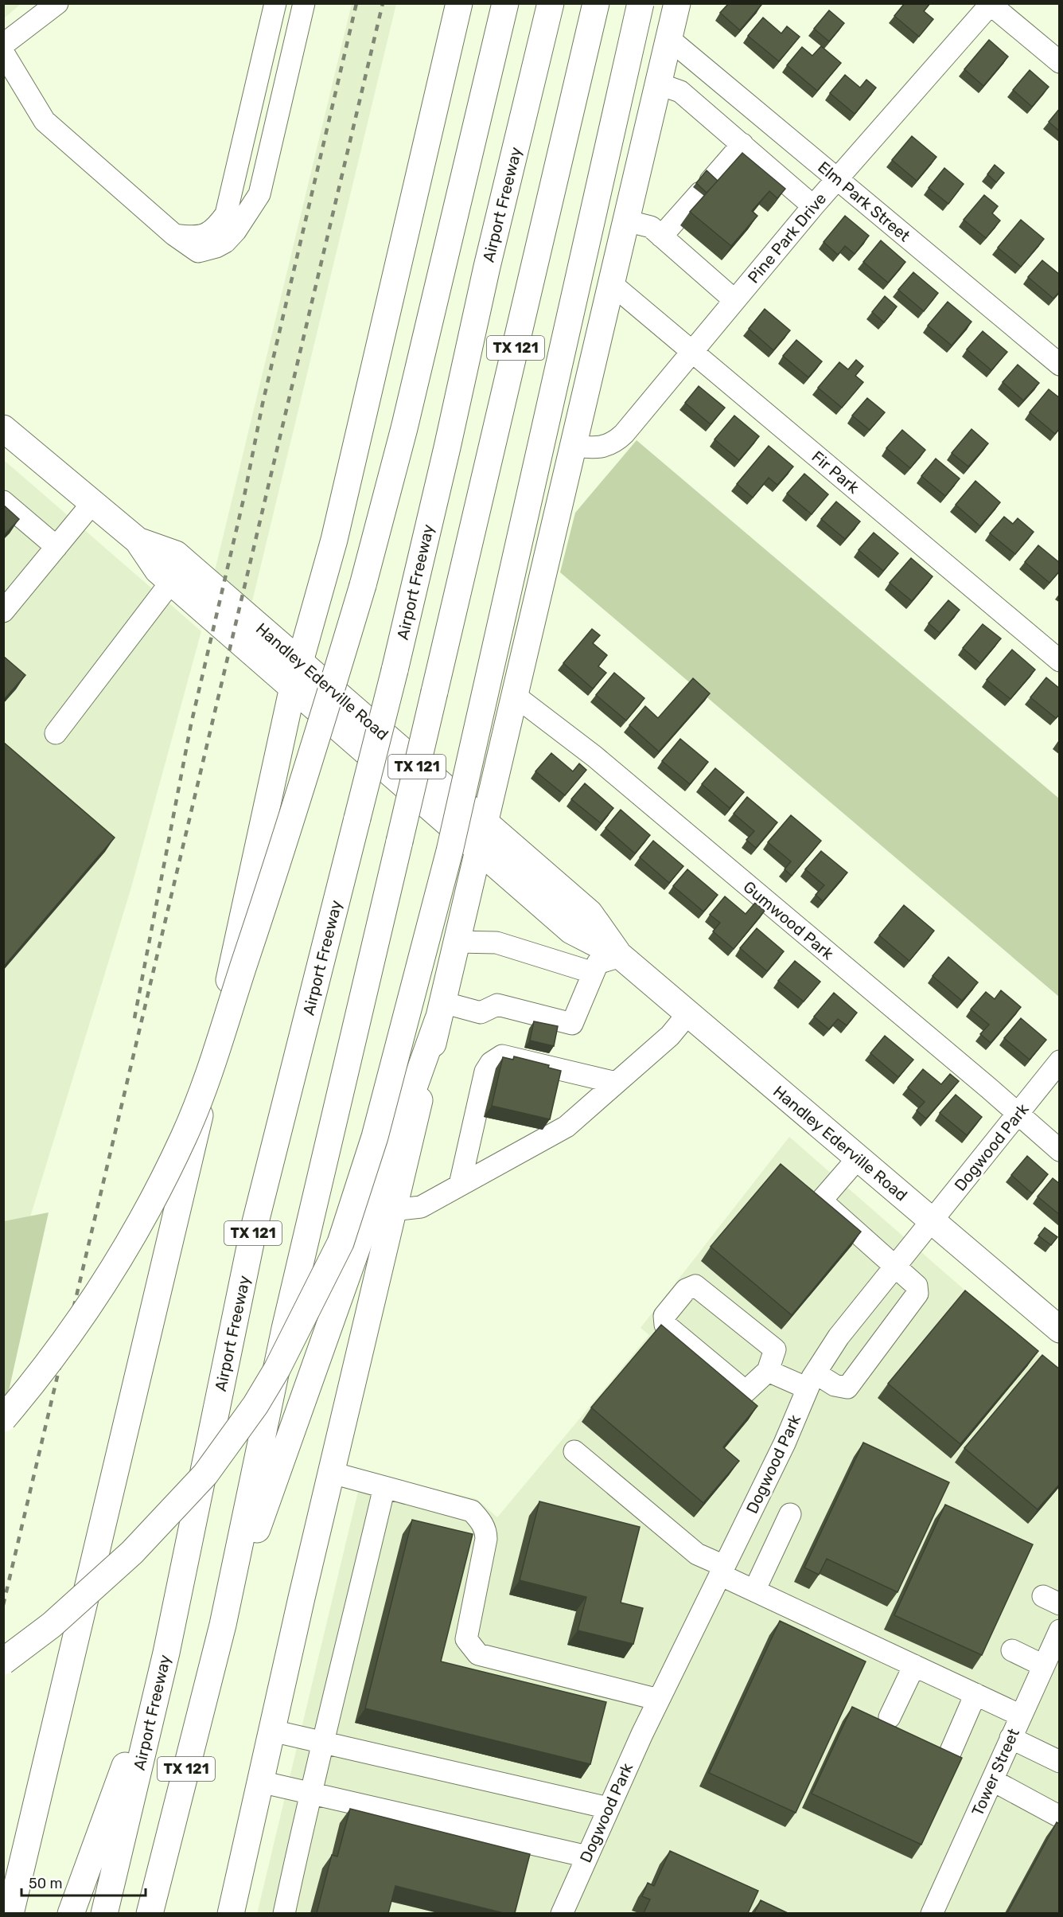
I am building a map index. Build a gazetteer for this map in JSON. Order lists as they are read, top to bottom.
{
  "streets": {
    "main road": ["Airport Freeway", "TX 121", "Handley Ederville Road"],
    "street": [
      "Elm Park Street",
      "Pine Park Drive",
      "Fir Park",
      "Gumwood Park",
      "Dogwood Park",
      "Tower Street"
    ]
  },
  "crossings": [
    ["Elm Park Street", "Pine Park Drive"],
    ["Pine Park Drive", "Fir Park"],
    ["Handley Ederville Road", "Dogwood Park"],
    ["Gumwood Park", "Dogwood Park"]
  ],
  "scale_bar": "50 m"
}
